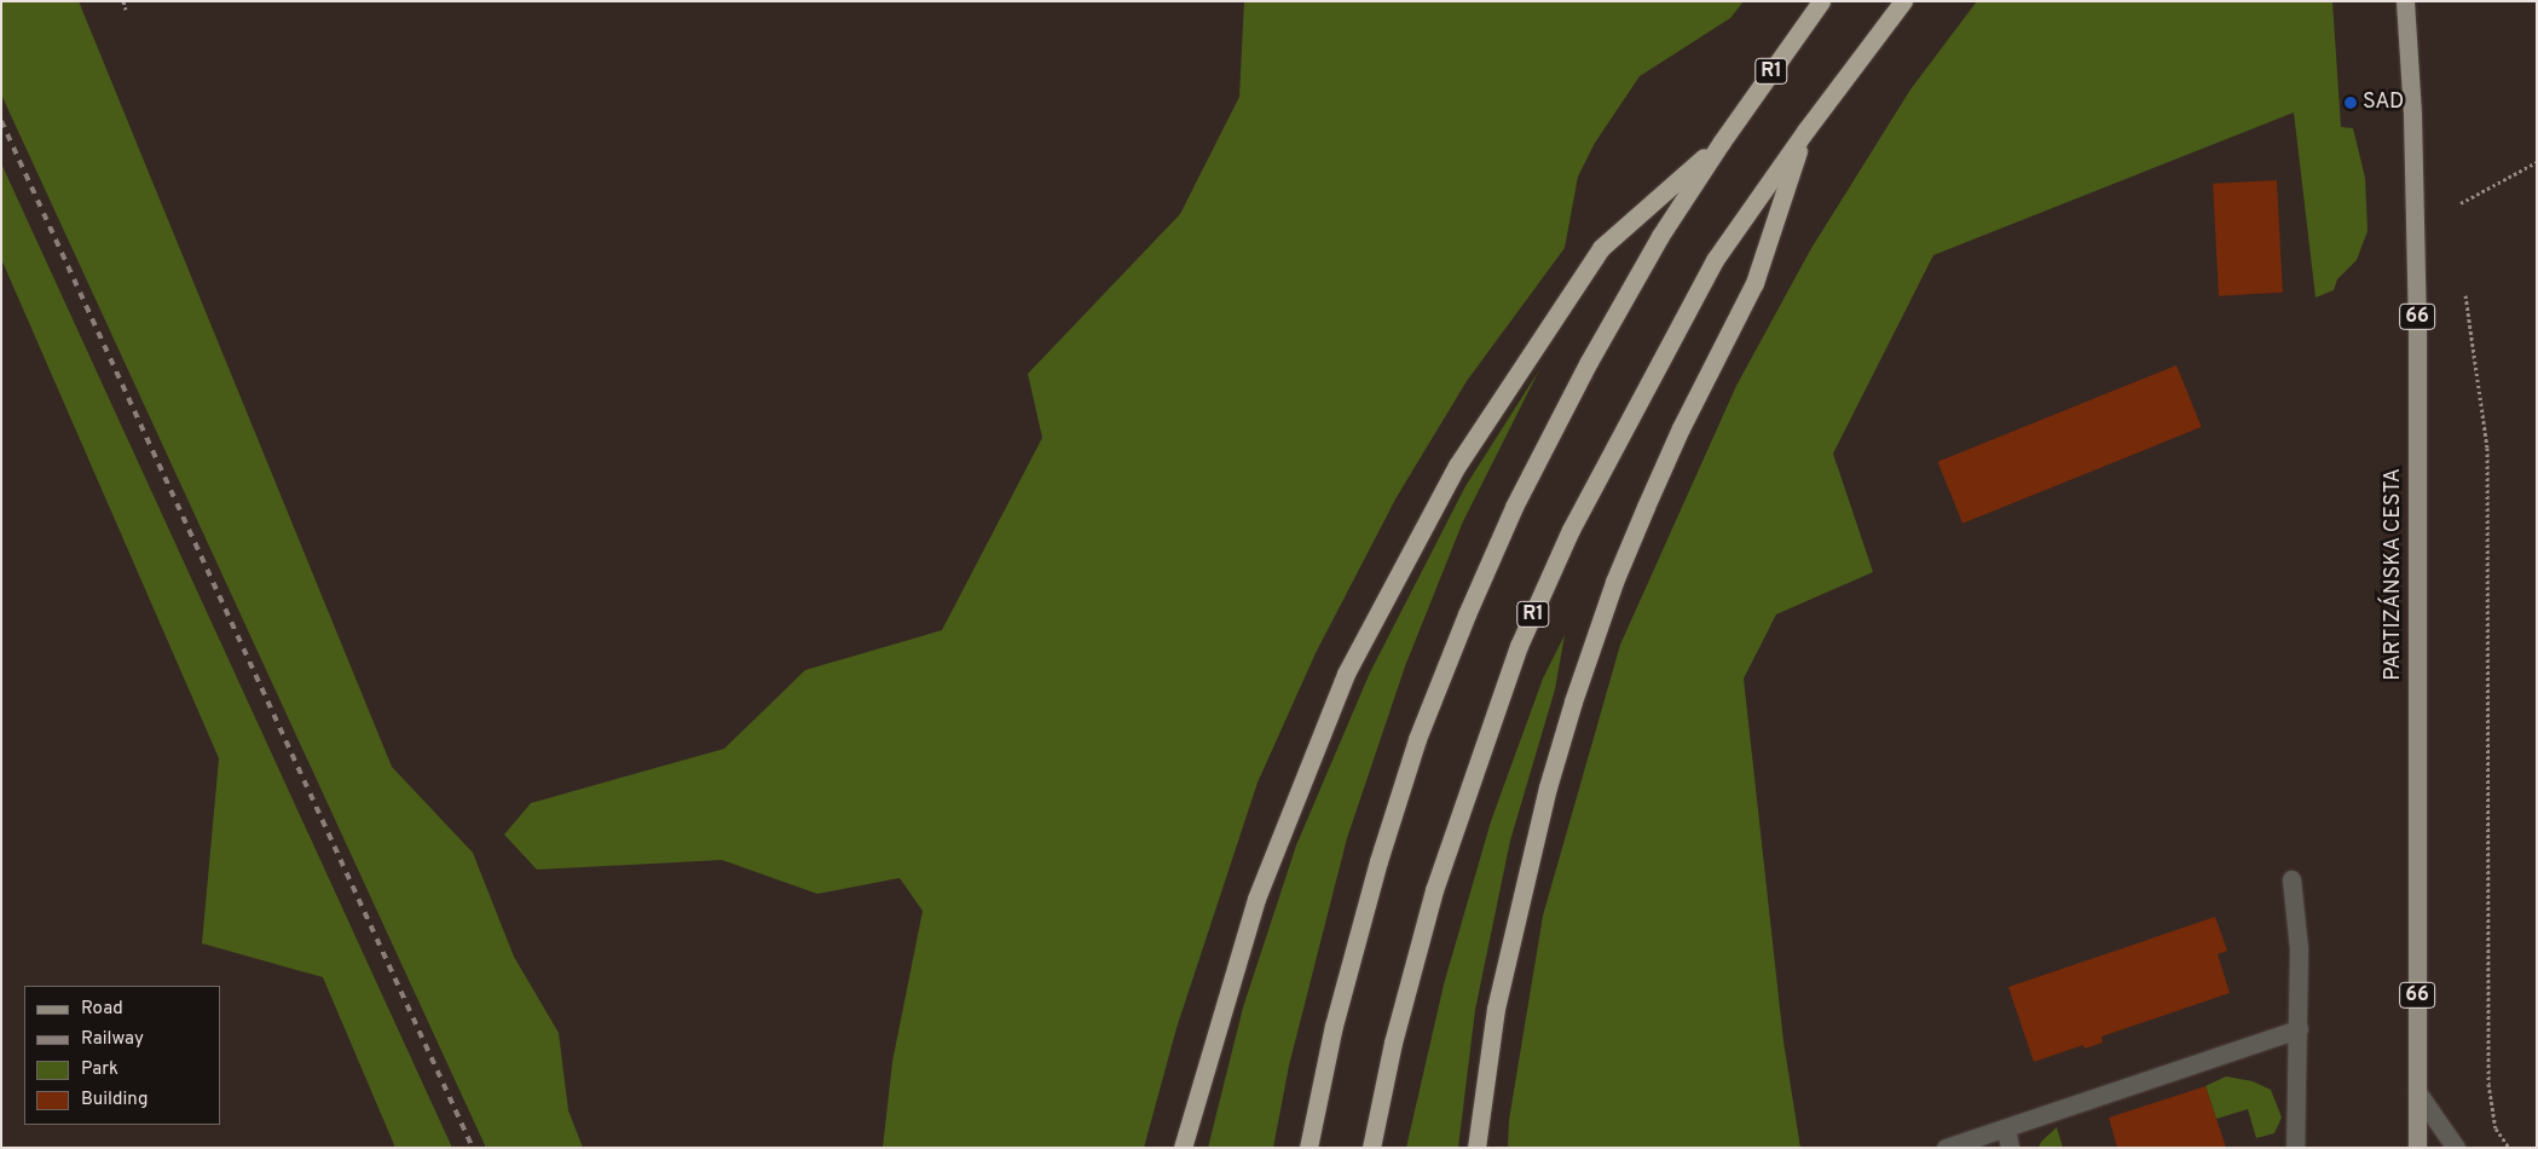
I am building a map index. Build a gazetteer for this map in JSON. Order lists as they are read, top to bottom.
{
  "streets": {
    "highway": ["R1"],
    "main road": ["66", "PARTIZÁNSKA CESTA"]
  },
  "places": ["SAD"],
  "legend": [
    "Road",
    "Railway",
    "Park",
    "Building"
  ]
}
